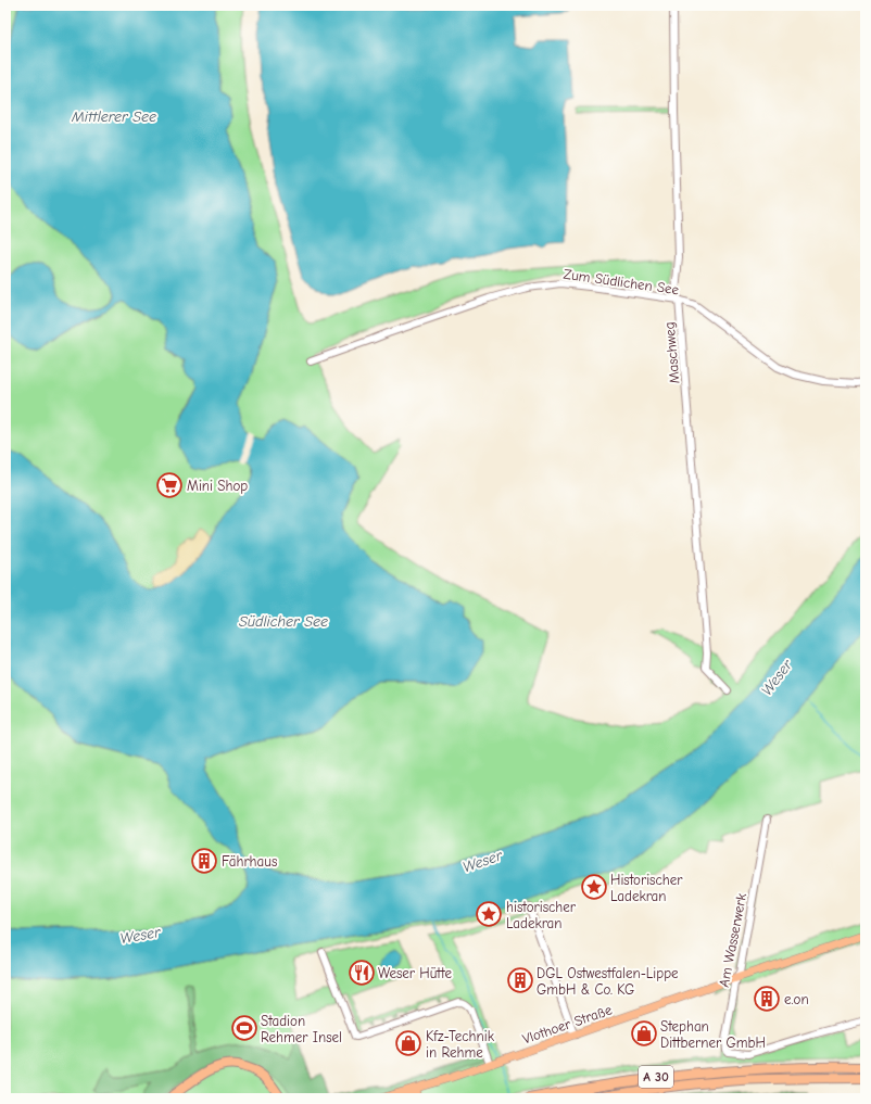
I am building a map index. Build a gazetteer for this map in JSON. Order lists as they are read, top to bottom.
{
  "streets": {
    "highway": ["A 30"],
    "main road": ["Vlothoer Straße"],
    "street": ["Zum Südlichen See", "Maschweg", "Am Wasserwerk"]
  },
  "crossings": [
    ["Zum Südlichen See", "Maschweg"],
    ["Am Wasserwerk", "Vlothoer Straße"]
  ],
  "water": ["Mittlerer See", "Südlicher See", "Weser"],
  "places": {
    "supermarket": ["Mini Shop"],
    "building": ["Fährhaus", "DGL Ostwestfalen-Lippe GmbH & Co. KG", "e.on"],
    "place": ["Historischer Ladekran", "historischer Ladekran"],
    "restaurant": ["Weser Hütte"],
    "sports": ["Stadion Rehmer Insel"],
    "shop": ["Stephan Dittberner GmbH", "Kfz-Technik in Rehme"]
  }
}
